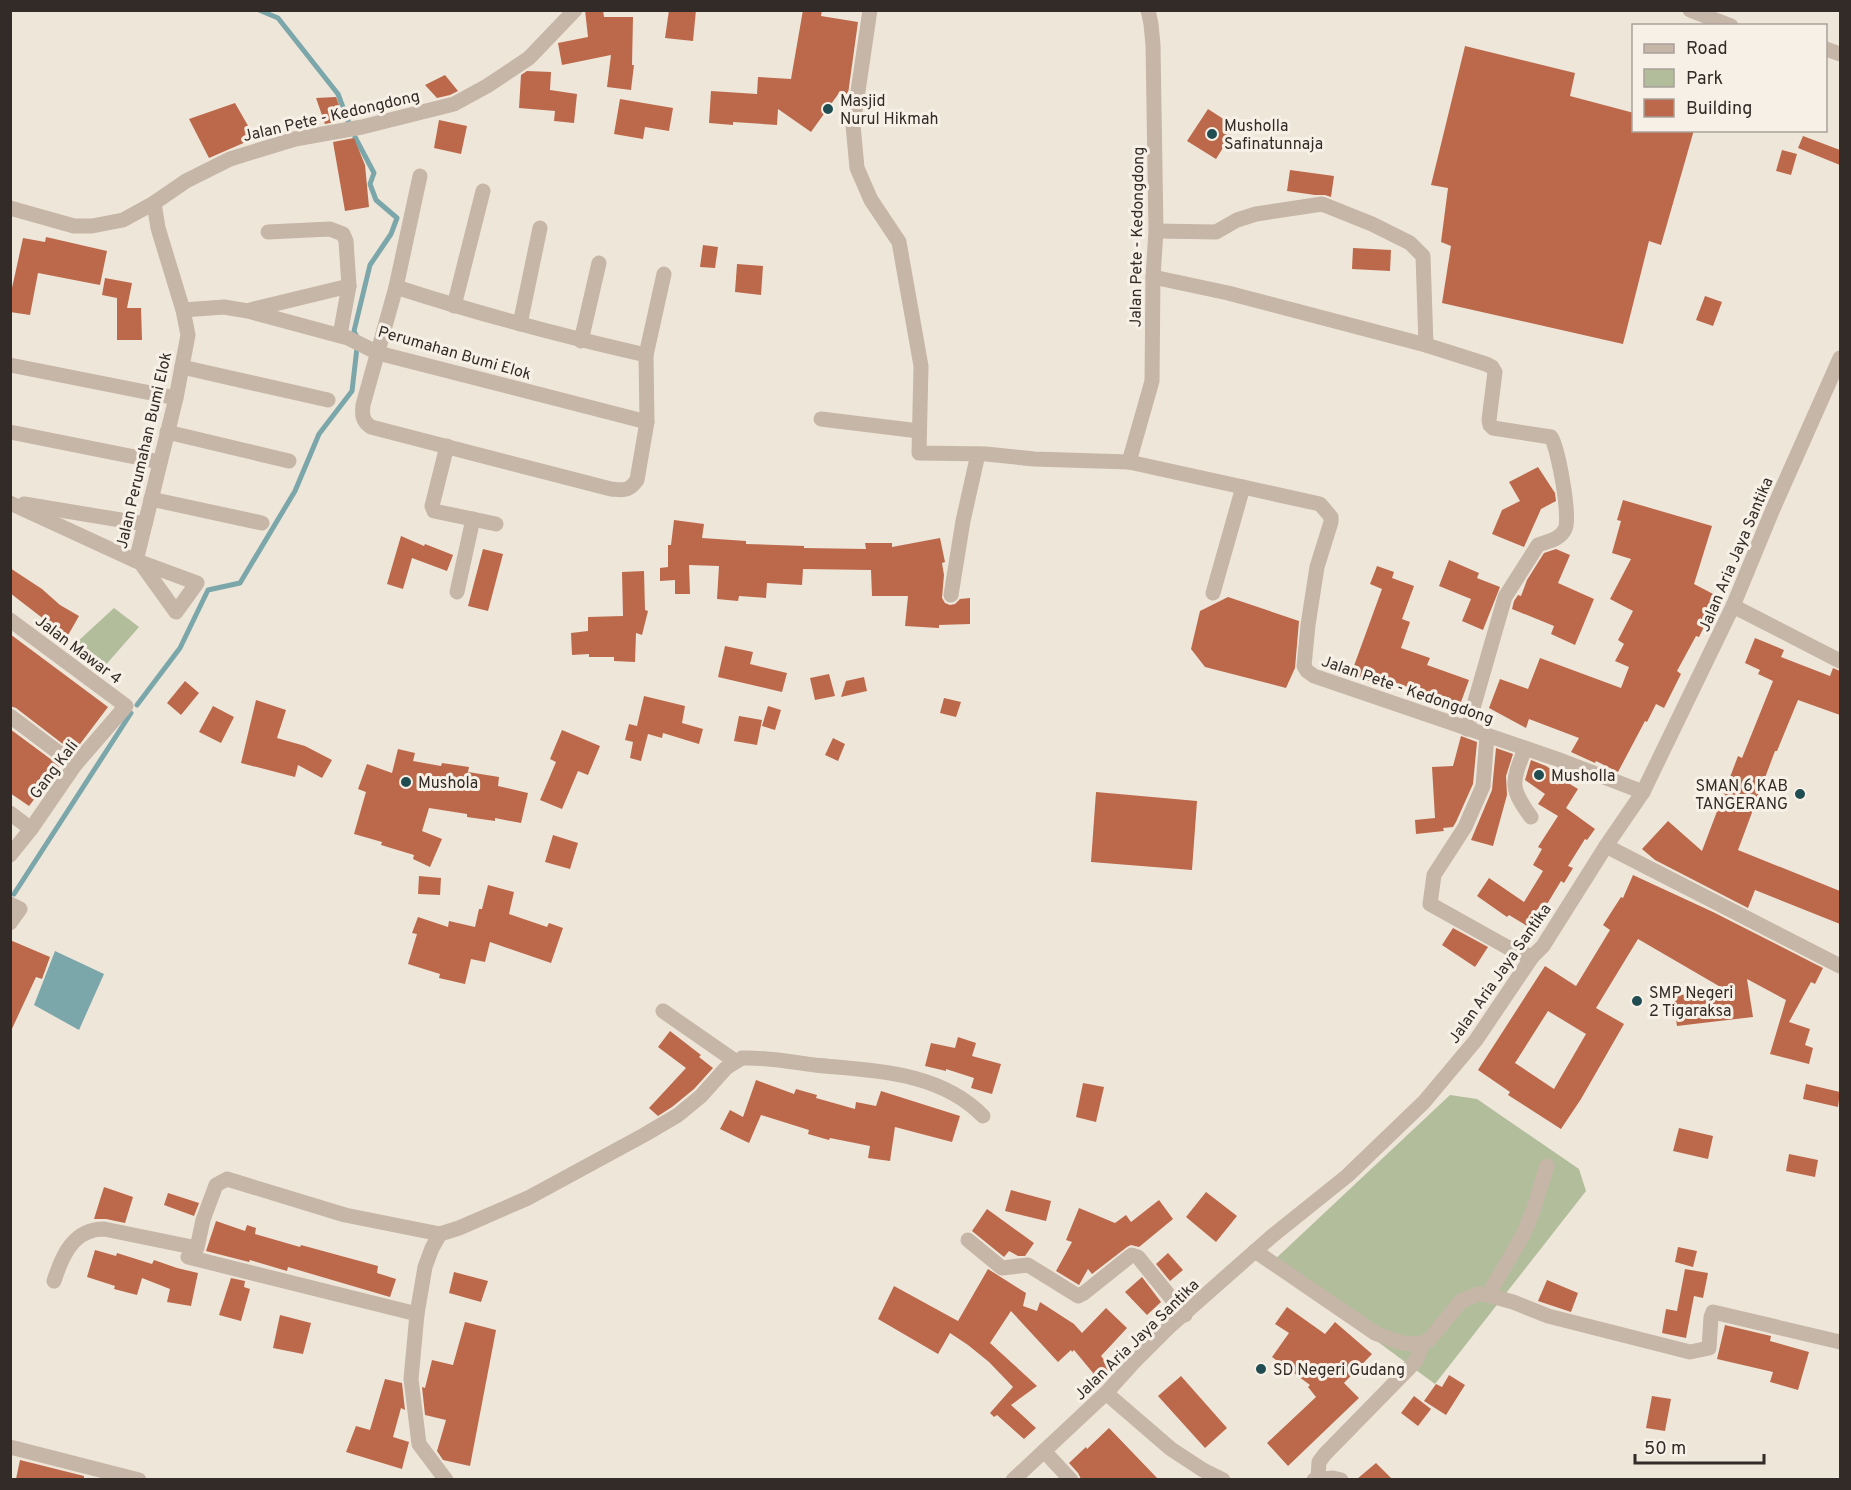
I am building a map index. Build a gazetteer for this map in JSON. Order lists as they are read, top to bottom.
{
  "streets": {
    "street": [
      "Jalan Pete - Kedongdong",
      "Perumahan Bumi Elok",
      "Jalan Perumahan Bumi Elok",
      "Jalan Aria Jaya Santika",
      "Jalan Mawar 4",
      "Gang Kali"
    ]
  },
  "crossings": [
    ["Jalan Pete - Kedongdong", "Jalan Perumahan Bumi Elok"],
    ["Jalan Pete - Kedongdong", "Jalan Aria Jaya Santika"],
    ["Perumahan Bumi Elok", "Jalan Perumahan Bumi Elok"],
    ["Jalan Mawar 4", "Gang Kali"]
  ],
  "places": [
    "Masjid Nurul Hikmah",
    "Musholla Safinatunnaja",
    "Musholla",
    "Mushola",
    "SMAN 6 KAB TANGERANG",
    "SMP Negeri 2 Tigaraksa",
    "SD Negeri Gudang"
  ],
  "legend": ["Road", "Park", "Building"],
  "scale_bar": "50 m"
}
